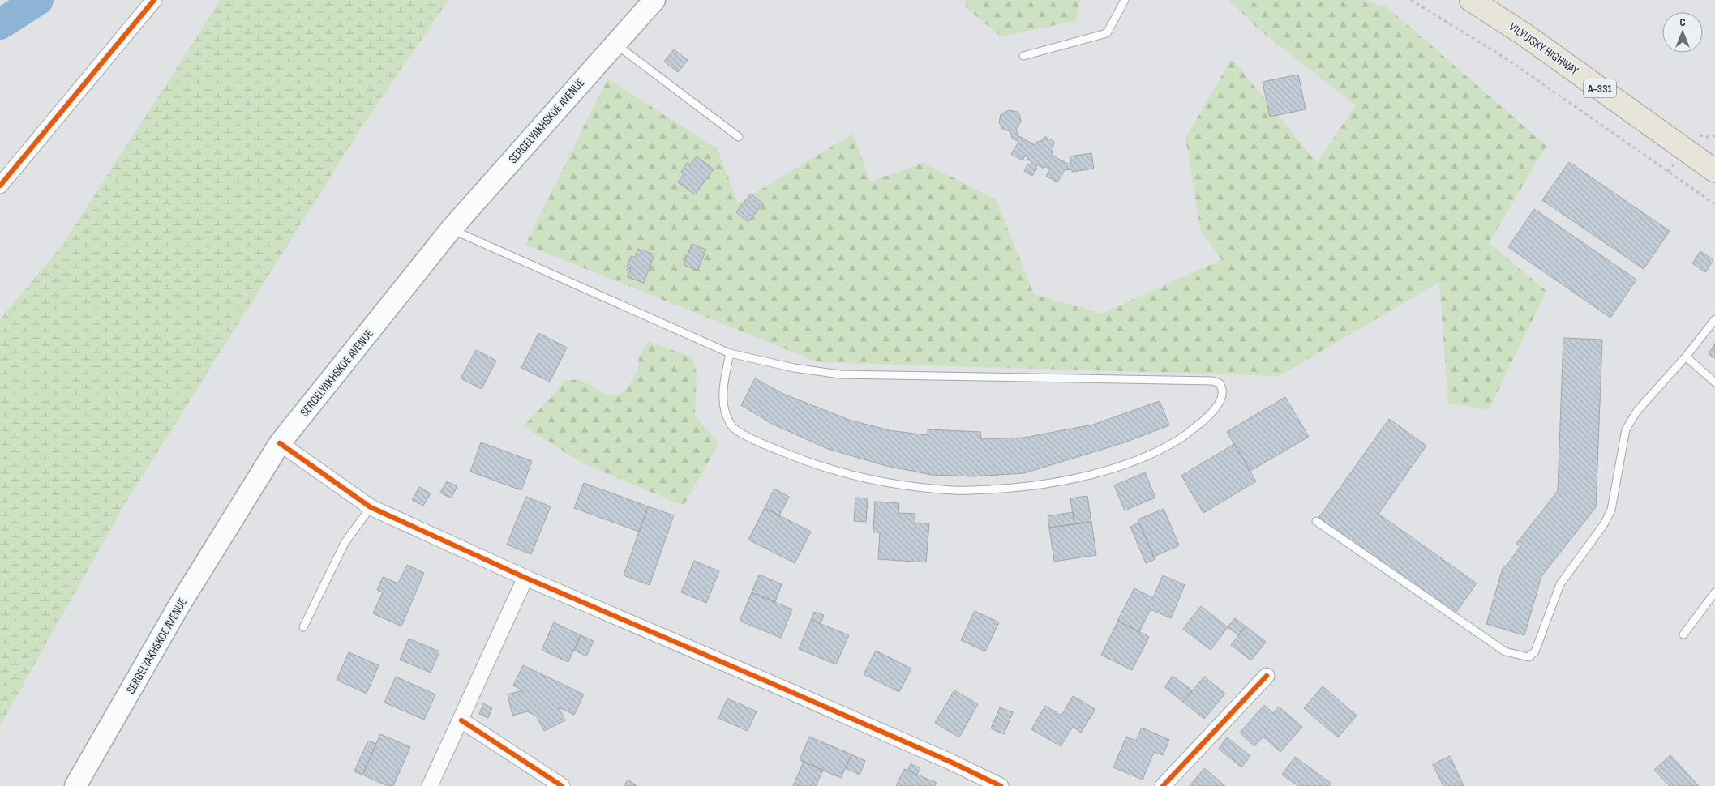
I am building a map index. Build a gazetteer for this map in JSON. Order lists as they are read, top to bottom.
{
  "streets": {
    "main road": ["VILYUISKY HIGHWAY", "А-331", "SERGELYAKHSKOE AVENUE"]
  },
  "north": "top"
}
